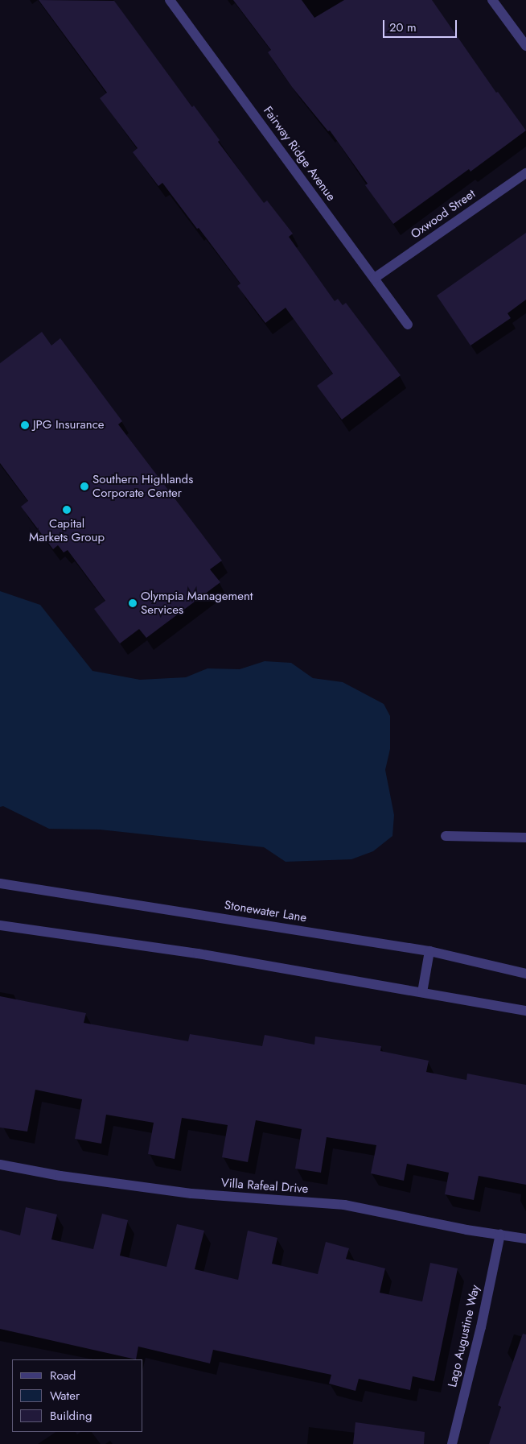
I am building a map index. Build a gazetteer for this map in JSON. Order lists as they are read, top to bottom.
{
  "streets": {
    "street": [
      "Fairway Ridge Avenue",
      "Oxwood Street",
      "Stonewater Lane",
      "Villa Rafeal Drive",
      "Lago Augustine Way"
    ]
  },
  "crossings": [
    ["Fairway Ridge Avenue", "Oxwood Street"],
    ["Villa Rafeal Drive", "Lago Augustine Way"]
  ],
  "places": [
    "JPG Insurance",
    "Southern Highlands Corporate Center",
    "Capital Markets Group",
    "Olympia Management Services"
  ],
  "legend": ["Road", "Water", "Building"],
  "scale_bar": "20 m"
}
